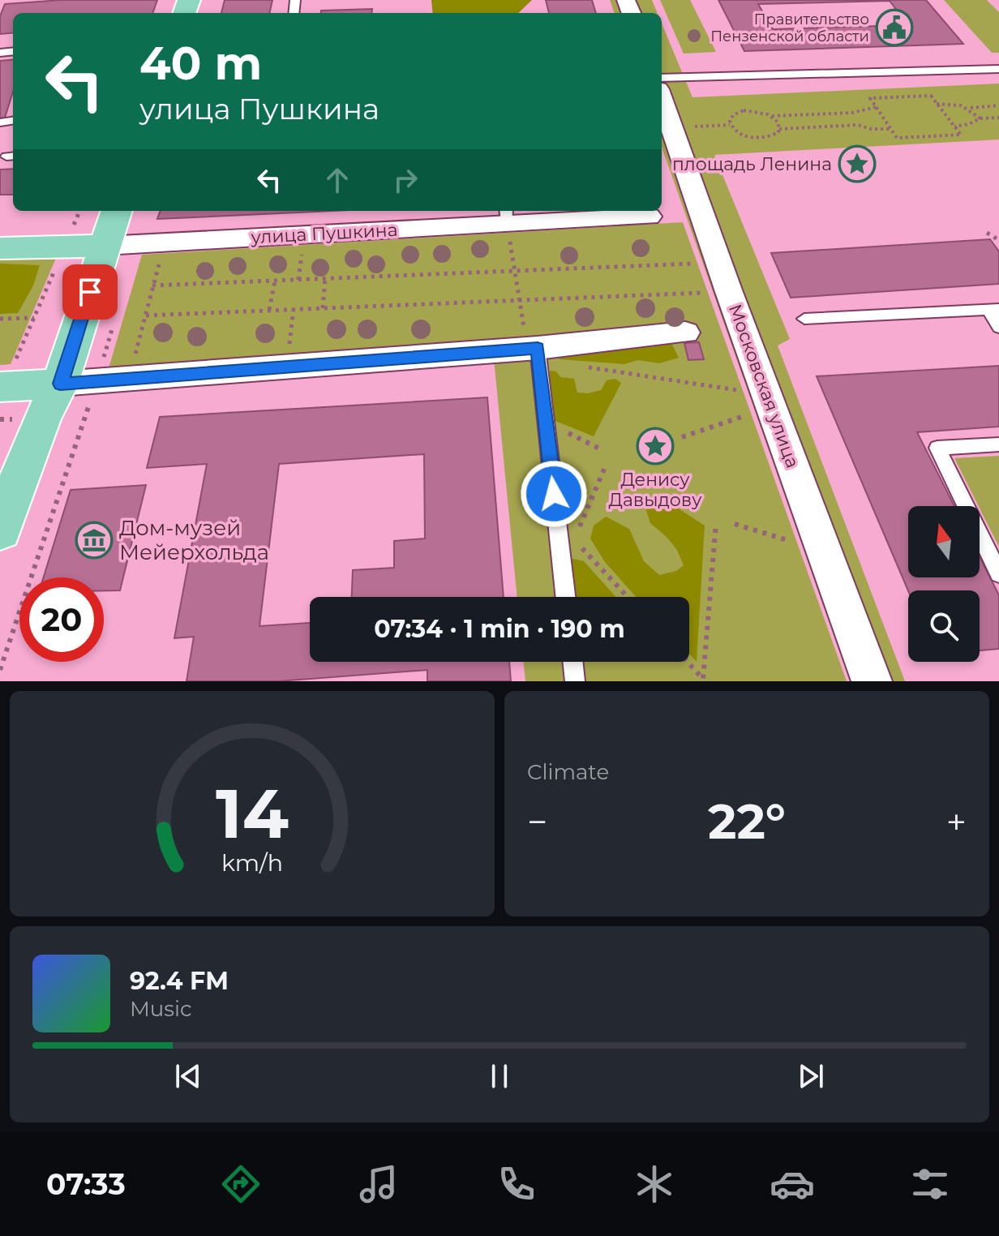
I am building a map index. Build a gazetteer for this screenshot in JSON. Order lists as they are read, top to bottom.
{
  "streets": {
    "main road": ["улица Пушкина"],
    "street": ["Московская улица"]
  },
  "places": {
    "public building": ["Правительство Пензенской области"],
    "place": ["площадь Ленина", "Денису Давыдову"],
    "museum": ["Дом-музей Мейерхольда"]
  },
  "north": "top",
  "page": {
    "turn": ["40 m", "улица Пушкина"],
    "limit": "20",
    "trip": "07:34 · 1 min · 190 m",
    "tile": "Climate",
    "heat": ["−", "22°", "+"],
    "song": ["92.4 FM", "Music"],
    "tabs": "07:33",
    "gauge": ["14", "km/h"]
  }
}
